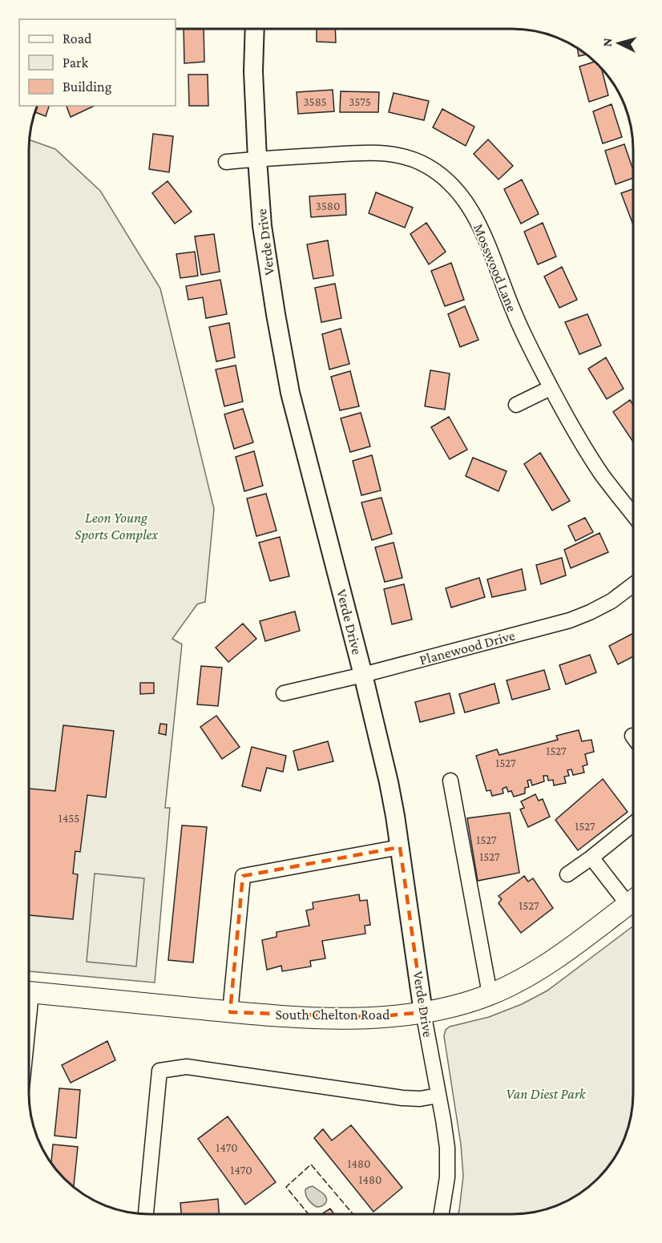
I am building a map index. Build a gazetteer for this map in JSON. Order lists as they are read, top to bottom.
{
  "streets": {
    "main road": ["South Chelton Road"],
    "street": ["Verde Drive", "Mosswood Lane", "Planewood Drive"]
  },
  "crossings": [
    ["Verde Drive", "Mosswood Lane"],
    ["Verde Drive", "Planewood Drive"],
    ["Verde Drive", "South Chelton Road"]
  ],
  "parks": ["Leon Young Sports Complex", "Van Diest Park"],
  "house_numbers": [
    "3585",
    "3575",
    "3580",
    "1527",
    "1527",
    "1455",
    "1527",
    "1527",
    "1527",
    "1527",
    "1470",
    "1480",
    "1470",
    "1480"
  ],
  "legend": ["Road", "Park", "Building"],
  "north": "left"
}
